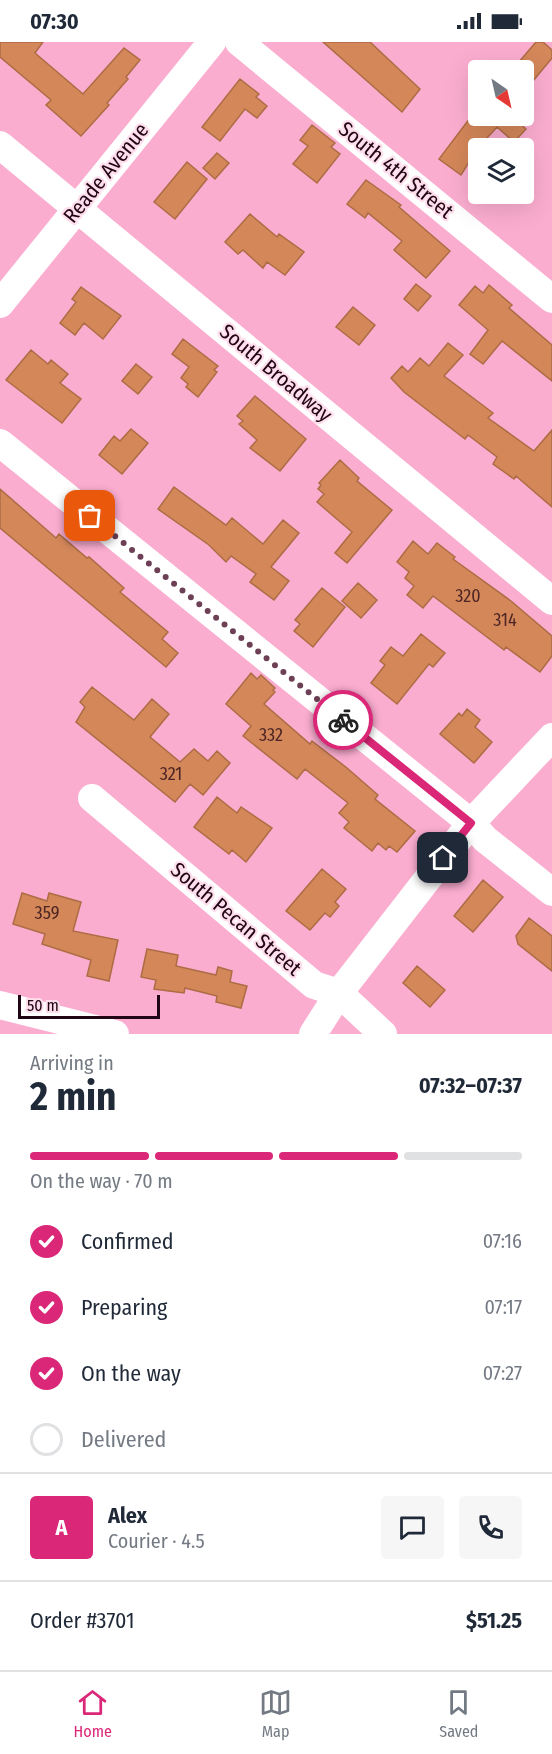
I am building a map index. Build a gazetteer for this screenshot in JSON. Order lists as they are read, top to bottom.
{
  "streets": {
    "street": [
      "South 4th Street",
      "Reade Avenue",
      "South Broadway",
      "South Pecan Street"
    ]
  },
  "crossings": [
    ["Reade Avenue", "South Broadway"]
  ],
  "house_numbers": [
    "320",
    "314",
    "332",
    "321",
    "359"
  ],
  "scale_bar": "50 m",
  "north": "bottom right",
  "page": {
    "status": "07:30",
    "scale": "50 m",
    "heading": ["2 min", "Arriving in", "07:32–07:37"],
    "panel": [
      "Alex",
      "Courier · 4.5",
      "Order #3701",
      "$51.25"
    ],
    "bar": "On the way · 70 m",
    "list": [
      ["Confirmed", "07:16"],
      ["Preparing", "07:17"],
      ["On the way", "07:27"],
      "Delivered"
    ],
    "round": "A",
    "tabs": ["Home", "Map", "Saved"]
  }
}
